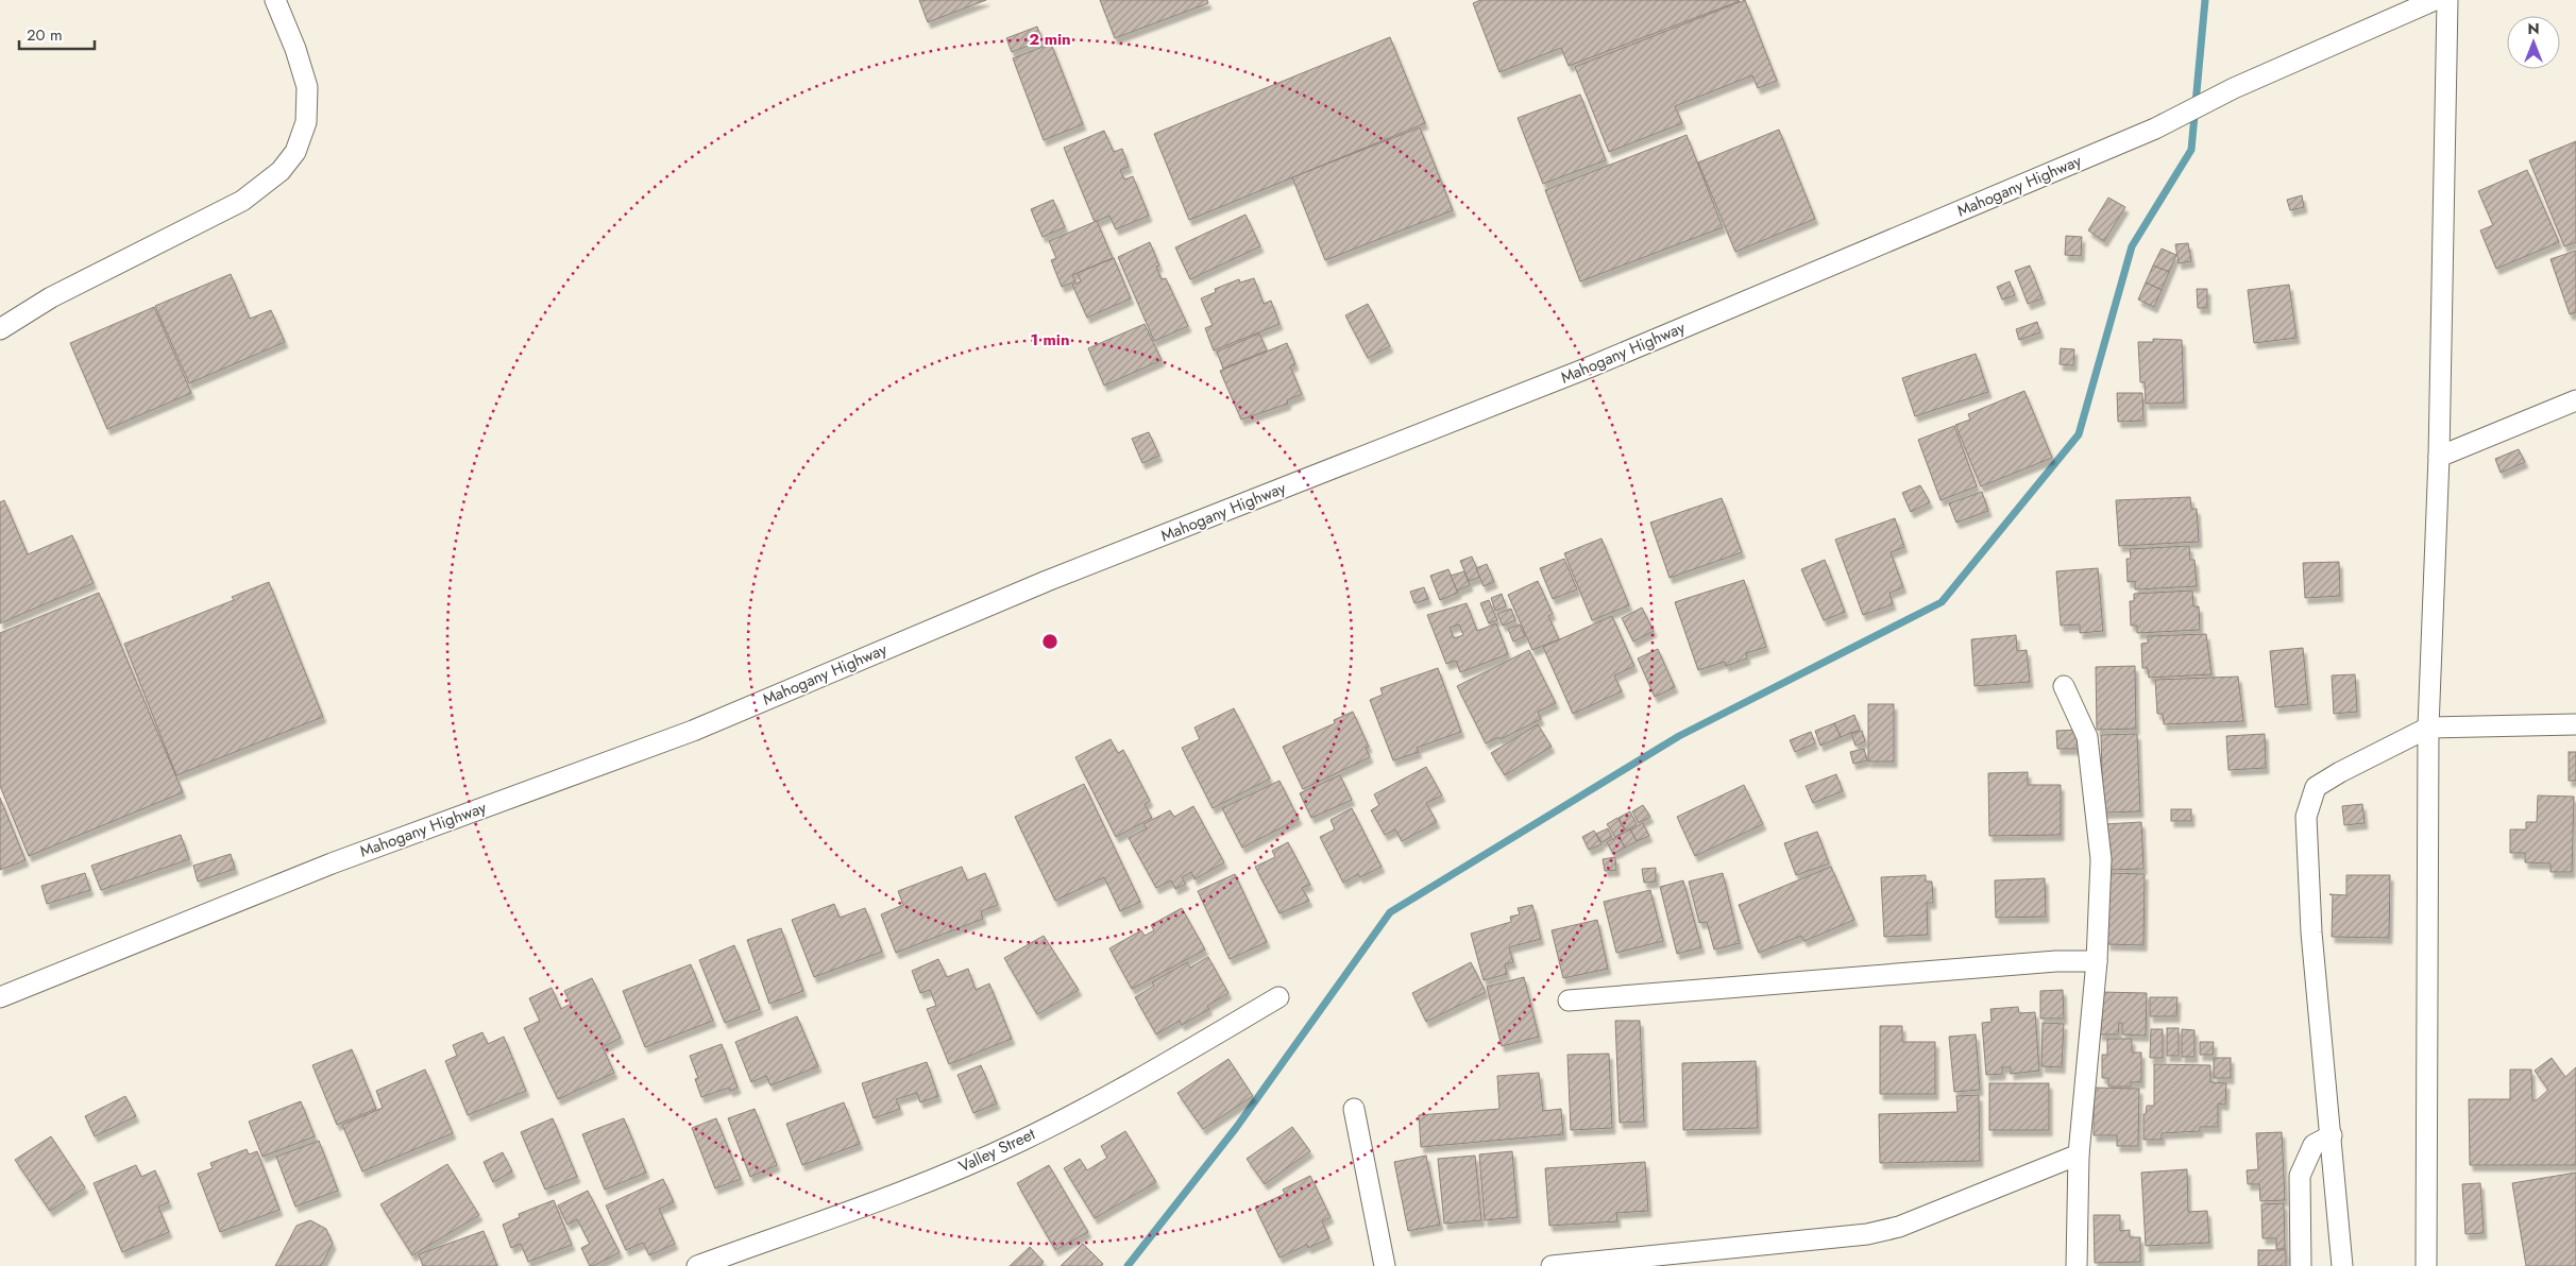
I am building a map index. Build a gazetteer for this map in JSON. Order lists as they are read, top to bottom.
{
  "streets": {
    "street": ["Mahogany Highway", "Valley Street"]
  },
  "scale_bar": "20 m",
  "north": "top",
  "rings": ["2 min", "1 min"]
}
